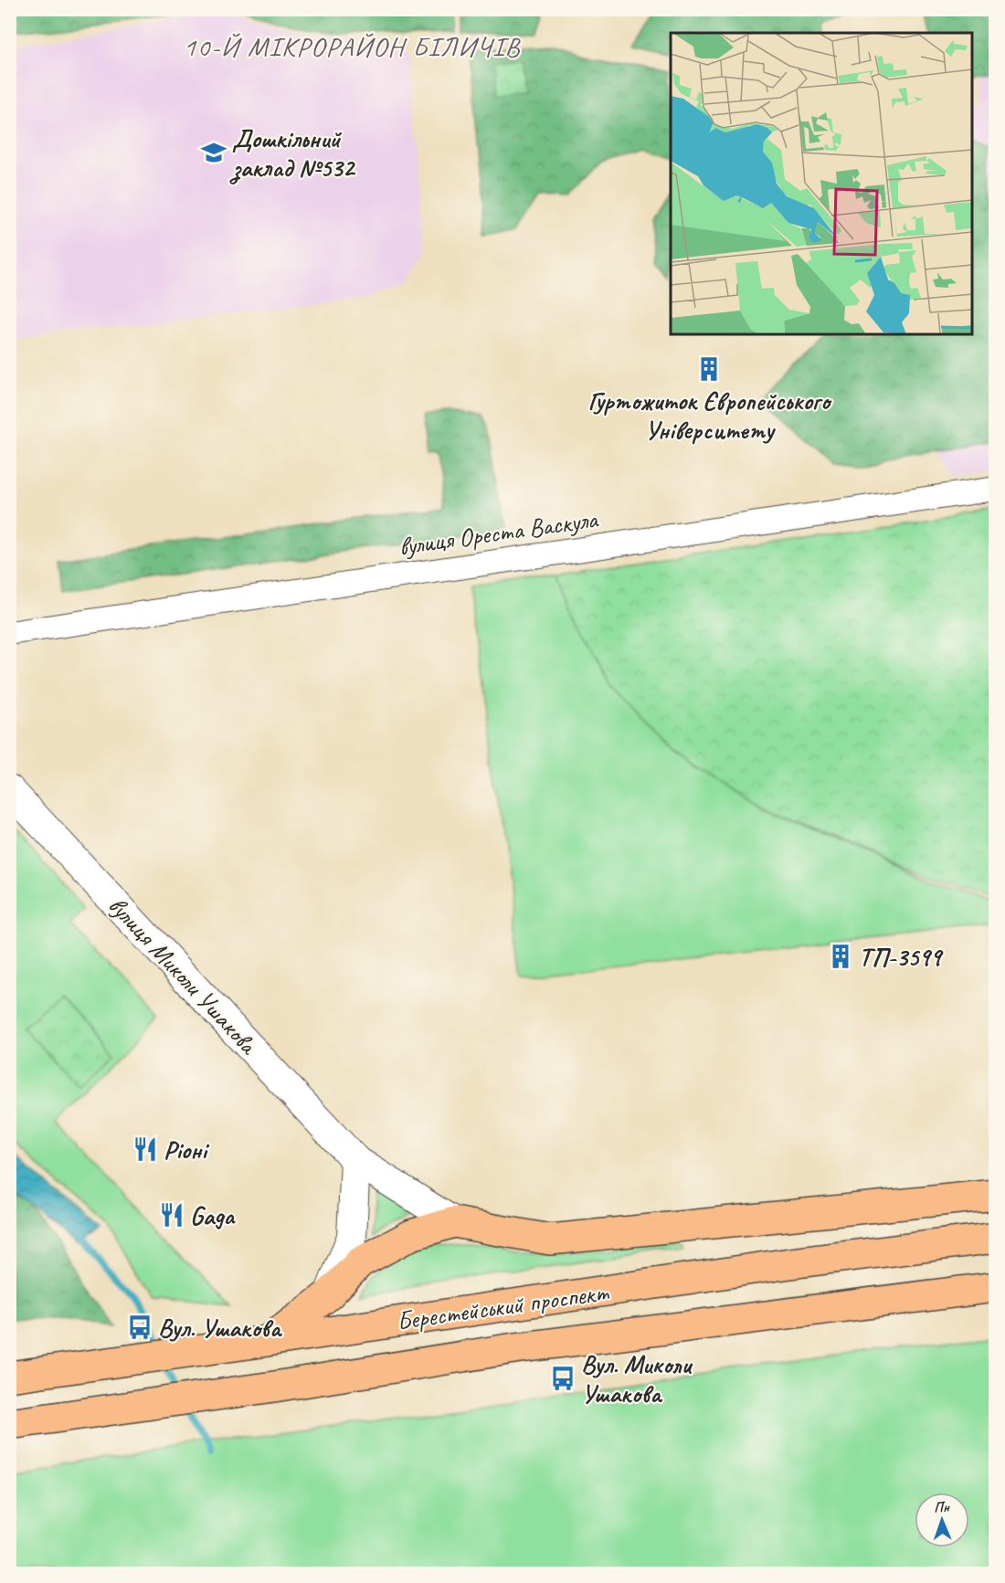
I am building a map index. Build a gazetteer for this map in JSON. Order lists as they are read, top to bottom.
{
  "streets": {
    "highway": ["Берестейський проспект"],
    "street": ["вулиця Ореста Васкула", "вулиця Миколи Ушакова"]
  },
  "districts": ["10-Й МІКРОРАЙОН БІЛИЧІВ"],
  "places": {
    "school or university": ["Дошкільний заклад №532"],
    "building": ["Гуртожиток Європейського Університету", "ТП-3599"],
    "restaurant": ["Ріоні", "Gaga"],
    "bus stop": ["Вул. Ушакова", "Вул. Миколи Ушакова"]
  },
  "north": "top"
}
